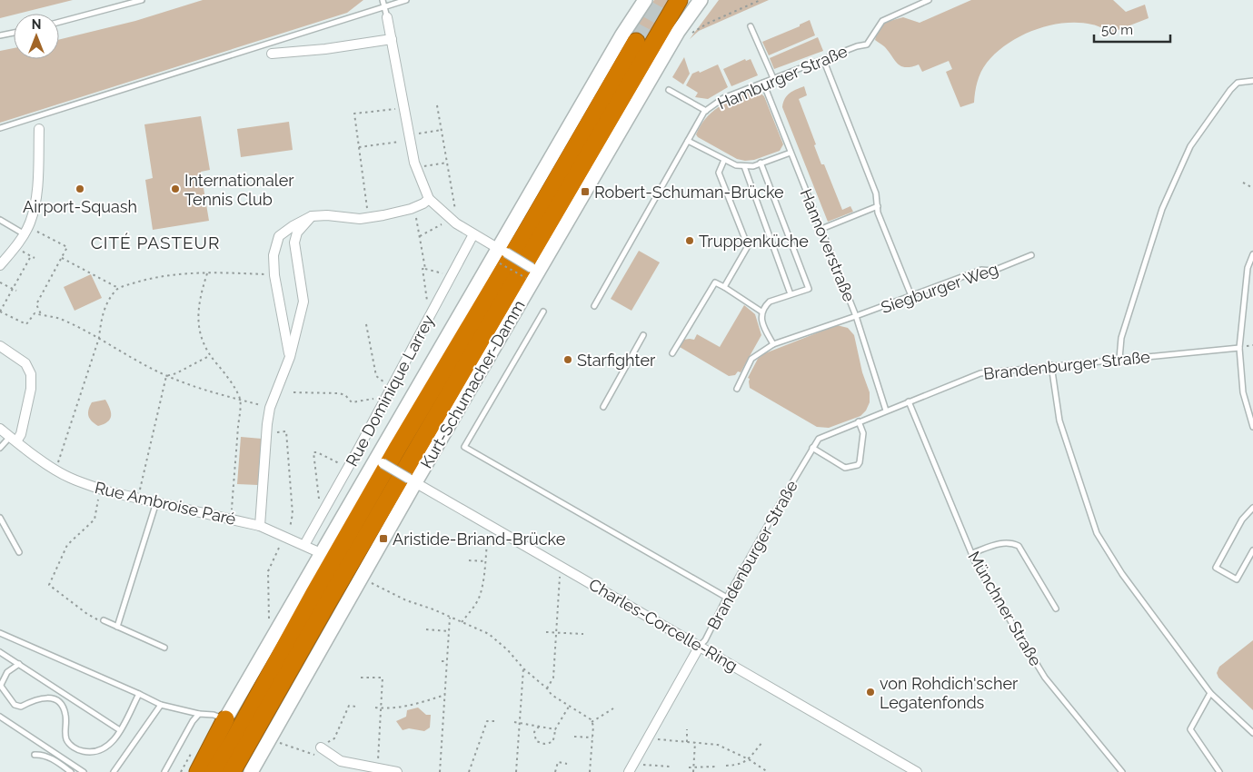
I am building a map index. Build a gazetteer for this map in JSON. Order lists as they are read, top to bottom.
{
  "streets": {
    "main road": ["Kurt-Schumacher-Damm"],
    "street": ["Rue Dominique Larrey", "Rue Ambroise Paré", "Charles-Corcelle-Ring"],
    "lane": [
      "Hamburger Straße",
      "Hannoverstraße",
      "Siegburger Weg",
      "Brandenburger Straße",
      "Münchner Straße"
    ]
  },
  "crossings": [
    ["Hamburger Straße", "Hannoverstraße"],
    ["Hannoverstraße", "Siegburger Weg"],
    ["Hannoverstraße", "Brandenburger Straße"],
    ["Brandenburger Straße", "Münchner Straße"],
    ["Brandenburger Straße", "Charles-Corcelle-Ring"],
    ["Kurt-Schumacher-Damm", "Charles-Corcelle-Ring"],
    ["Rue Dominique Larrey", "Rue Ambroise Paré"]
  ],
  "districts": ["CITÉ PASTEUR"],
  "places": {
    "other": [
      "Airport-Squash",
      "Internationaler Tennis Club",
      "Truppenküche",
      "Starfighter",
      "von Rohdich'scher Legatenfonds"
    ],
    "transit": ["Robert-Schuman-Brücke", "Aristide-Briand-Brücke"]
  },
  "scale_bar": "50 m",
  "north": "top"
}
